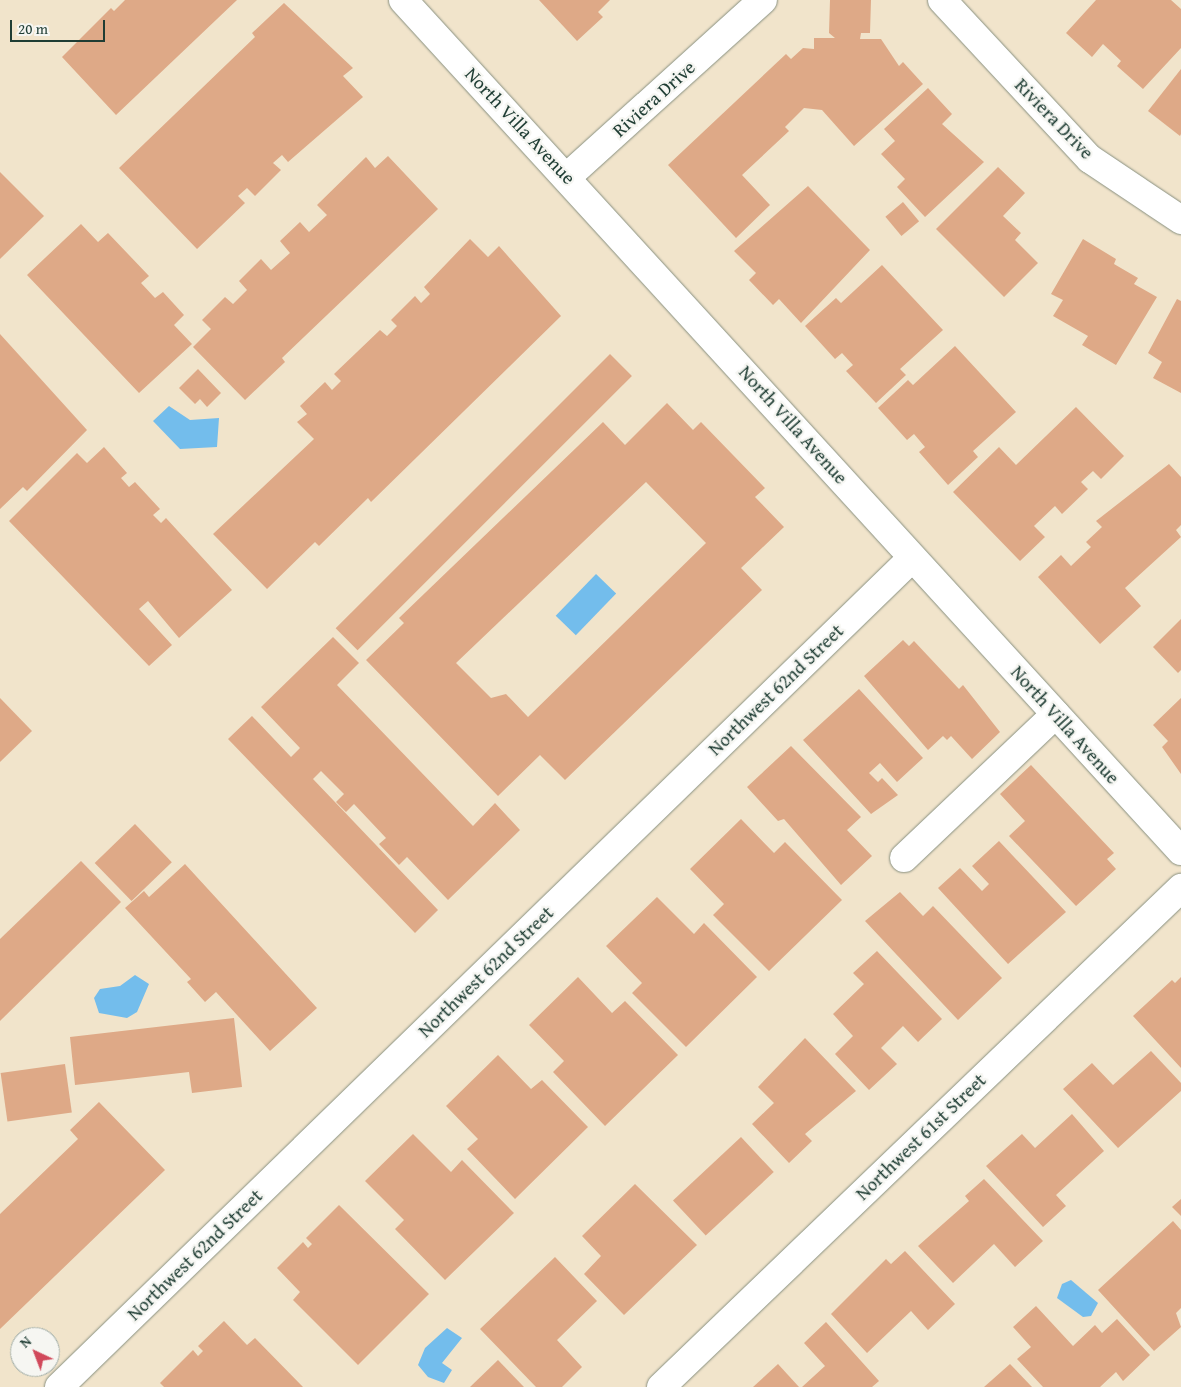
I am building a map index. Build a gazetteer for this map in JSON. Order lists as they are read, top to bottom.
{
  "streets": {
    "street": [
      "Riviera Drive",
      "North Villa Avenue",
      "Northwest 62nd Street",
      "Northwest 61st Street"
    ]
  },
  "crossings": [
    ["Riviera Drive", "North Villa Avenue"],
    ["North Villa Avenue", "Northwest 62nd Street"]
  ],
  "scale_bar": "20 m",
  "north": "top left"
}
